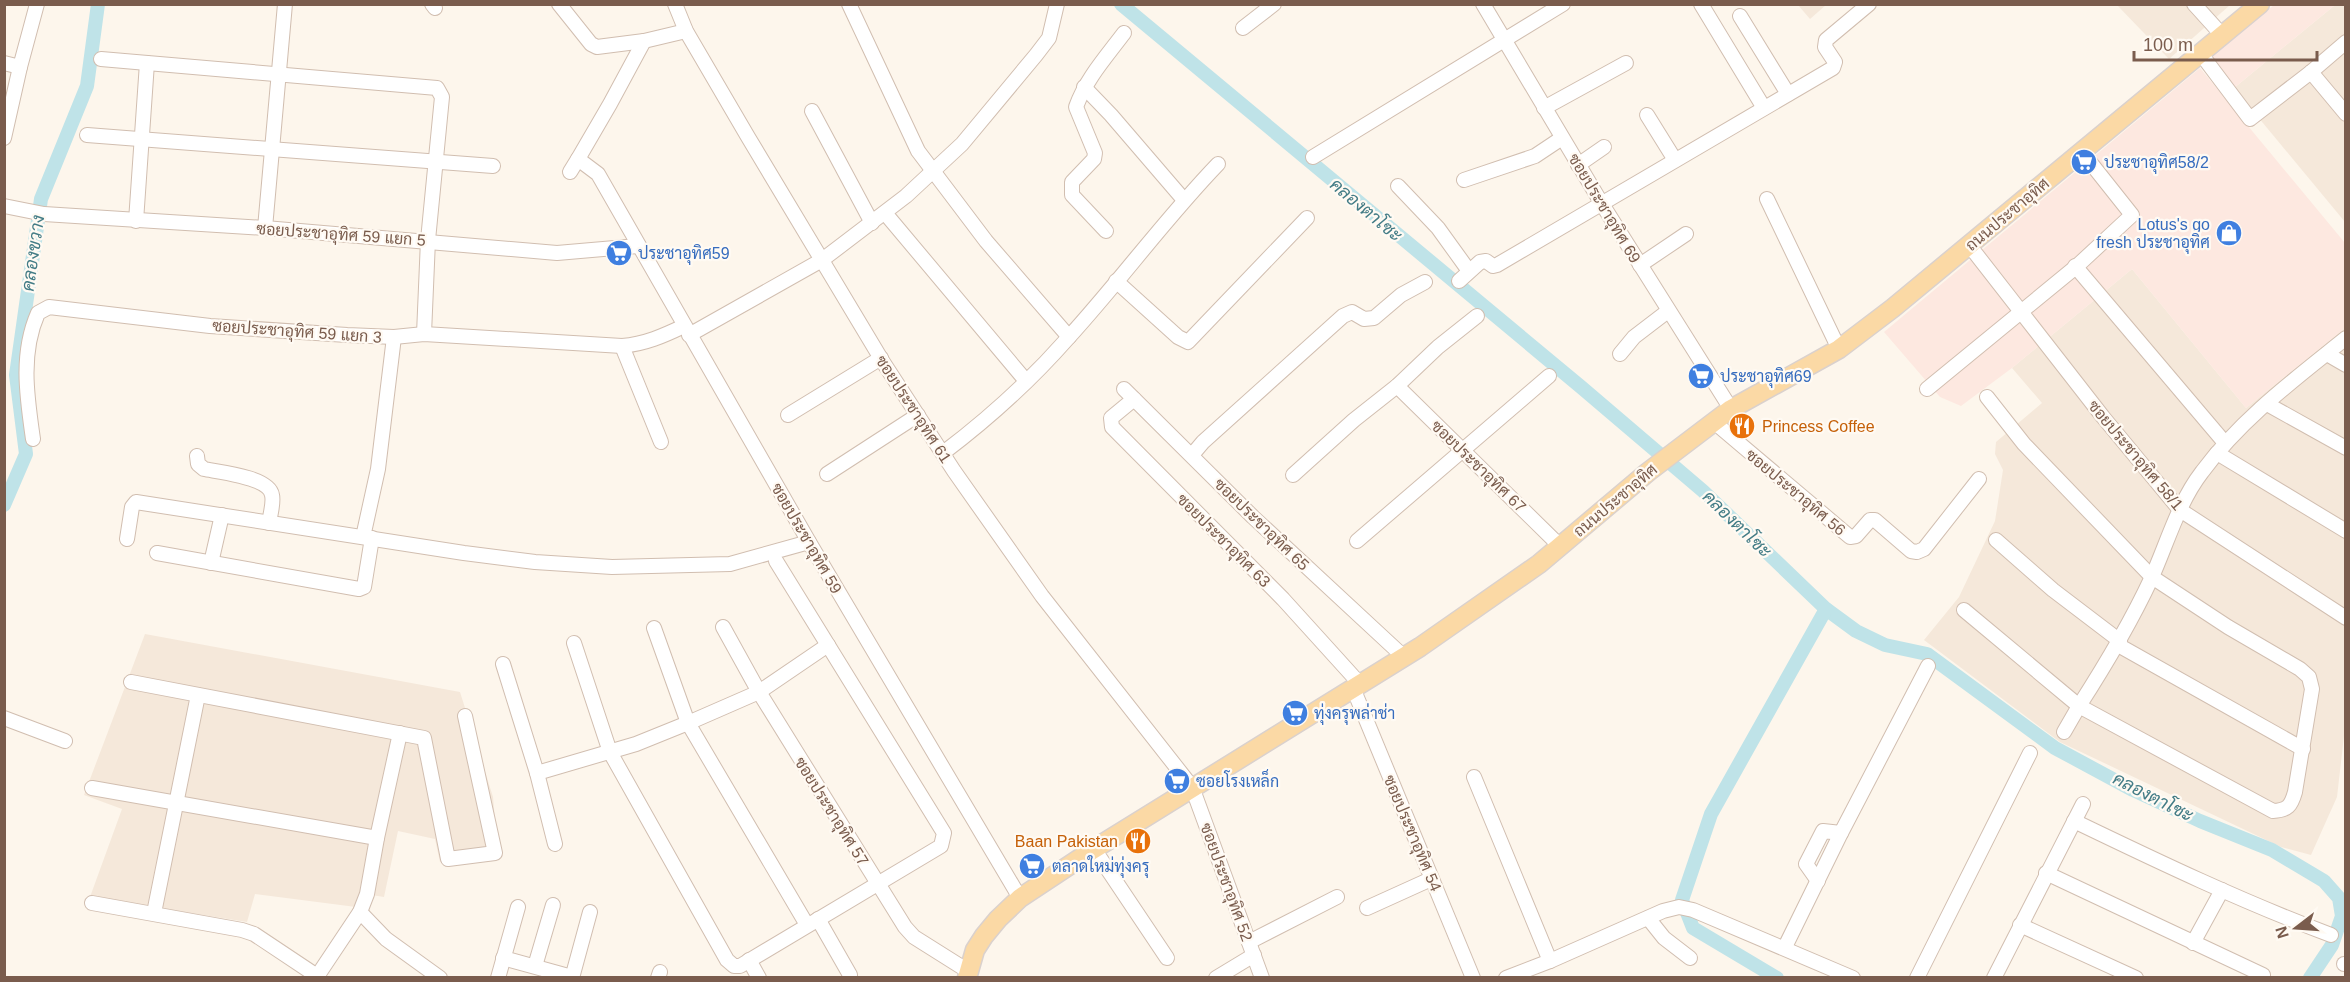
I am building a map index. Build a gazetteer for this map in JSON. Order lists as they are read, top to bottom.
{
  "streets": {
    "main road": ["ถนนประชาอุทิศ"],
    "street": [
      "ซอยประชาอุทิศ 69",
      "ซอยประชาอุทิศ 59 แยก 5",
      "ซอยประชาอุทิศ 59 แยก 3",
      "ซอยประชาอุทิศ 61",
      "ซอยประชาอุทิศ 58/1",
      "ซอยประชาอุทิศ 67",
      "ซอยประชาอุทิศ 56",
      "ซอยประชาอุทิศ 65",
      "ซอยประชาอุทิศ 59",
      "ซอยประชาอุทิศ 63",
      "ซอยประชาอุทิศ 57",
      "ซอยประชาอุทิศ 54",
      "ซอยประชาอุทิศ 52"
    ]
  },
  "crossings": [
    ["ซอยประชาอุทิศ 69", "ถนนประชาอุทิศ"],
    ["ถนนประชาอุทิศ", "ซอยประชาอุทิศ 61"],
    ["ถนนประชาอุทิศ", "ซอยประชาอุทิศ 58/1"],
    ["ถนนประชาอุทิศ", "ซอยประชาอุทิศ 67"],
    ["ถนนประชาอุทิศ", "ซอยประชาอุทิศ 56"],
    ["ถนนประชาอุทิศ", "ซอยประชาอุทิศ 65"],
    ["ถนนประชาอุทิศ", "ซอยประชาอุทิศ 59"],
    ["ถนนประชาอุทิศ", "ซอยประชาอุทิศ 63"],
    ["ถนนประชาอุทิศ", "ซอยประชาอุทิศ 57"],
    ["ถนนประชาอุทิศ", "ซอยประชาอุทิศ 54"],
    ["ถนนประชาอุทิศ", "ซอยประชาอุทิศ 52"],
    ["ซอยประชาอุทิศ 59 แยก 5", "ซอยประชาอุทิศ 59"],
    ["ซอยประชาอุทิศ 59 แยก 3", "ซอยประชาอุทิศ 61"],
    ["ซอยประชาอุทิศ 59 แยก 3", "ซอยประชาอุทิศ 59"],
    ["ซอยประชาอุทิศ 61", "ซอยประชาอุทิศ 52"],
    ["ซอยประชาอุทิศ 65", "ซอยประชาอุทิศ 63"],
    ["ซอยประชาอุทิศ 63", "ซอยประชาอุทิศ 54"]
  ],
  "water": ["คลองตาโซะ", "คลองขวาง"],
  "places": {
    "supermarket": [
      "ประชาอุทิศ58/2",
      "ประชาอุทิศ59",
      "ประชาอุทิศ69",
      "ทุ่งครุพล่าช่า",
      "ซอยโรงเหล็ก",
      "ตลาดใหม่ทุ่งครุ"
    ],
    "shop": ["Lotus's go fresh ประชาอุทิศ"],
    "restaurant": ["Princess Coffee", "Baan Pakistan"]
  },
  "scale_bar": "100 m",
  "north": "left"
}
